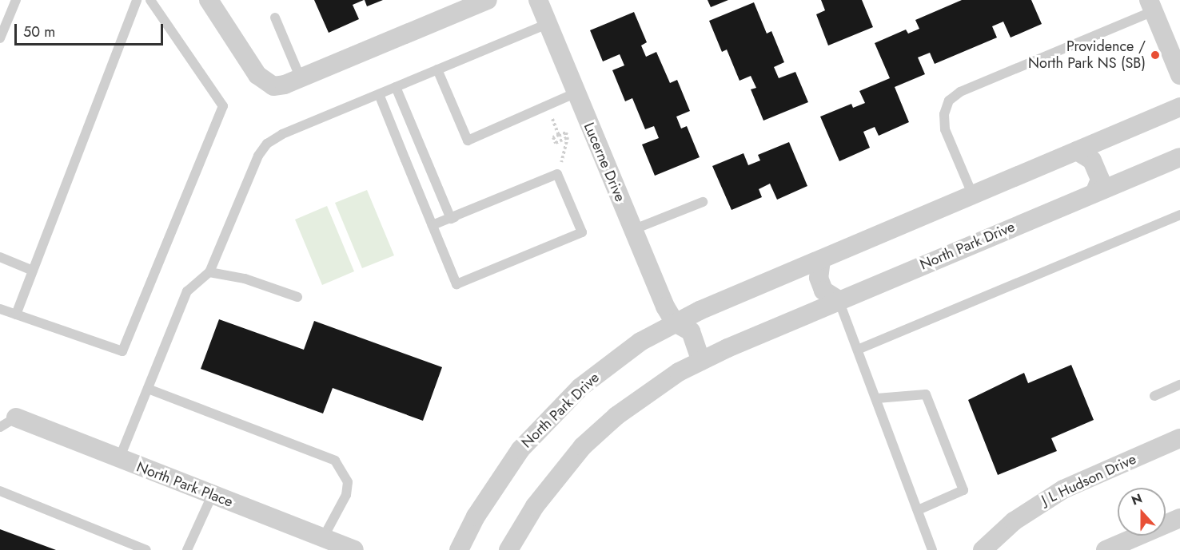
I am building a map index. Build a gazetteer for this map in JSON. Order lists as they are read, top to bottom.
{
  "streets": {
    "street": [
      "Lucerne Drive",
      "North Park Drive",
      "J L Hudson Drive",
      "North Park Place"
    ]
  },
  "crossings": [
    ["Lucerne Drive", "North Park Drive"]
  ],
  "places": ["Providence / North Park NS (SB)"],
  "scale_bar": "50 m",
  "north": "top"
}
